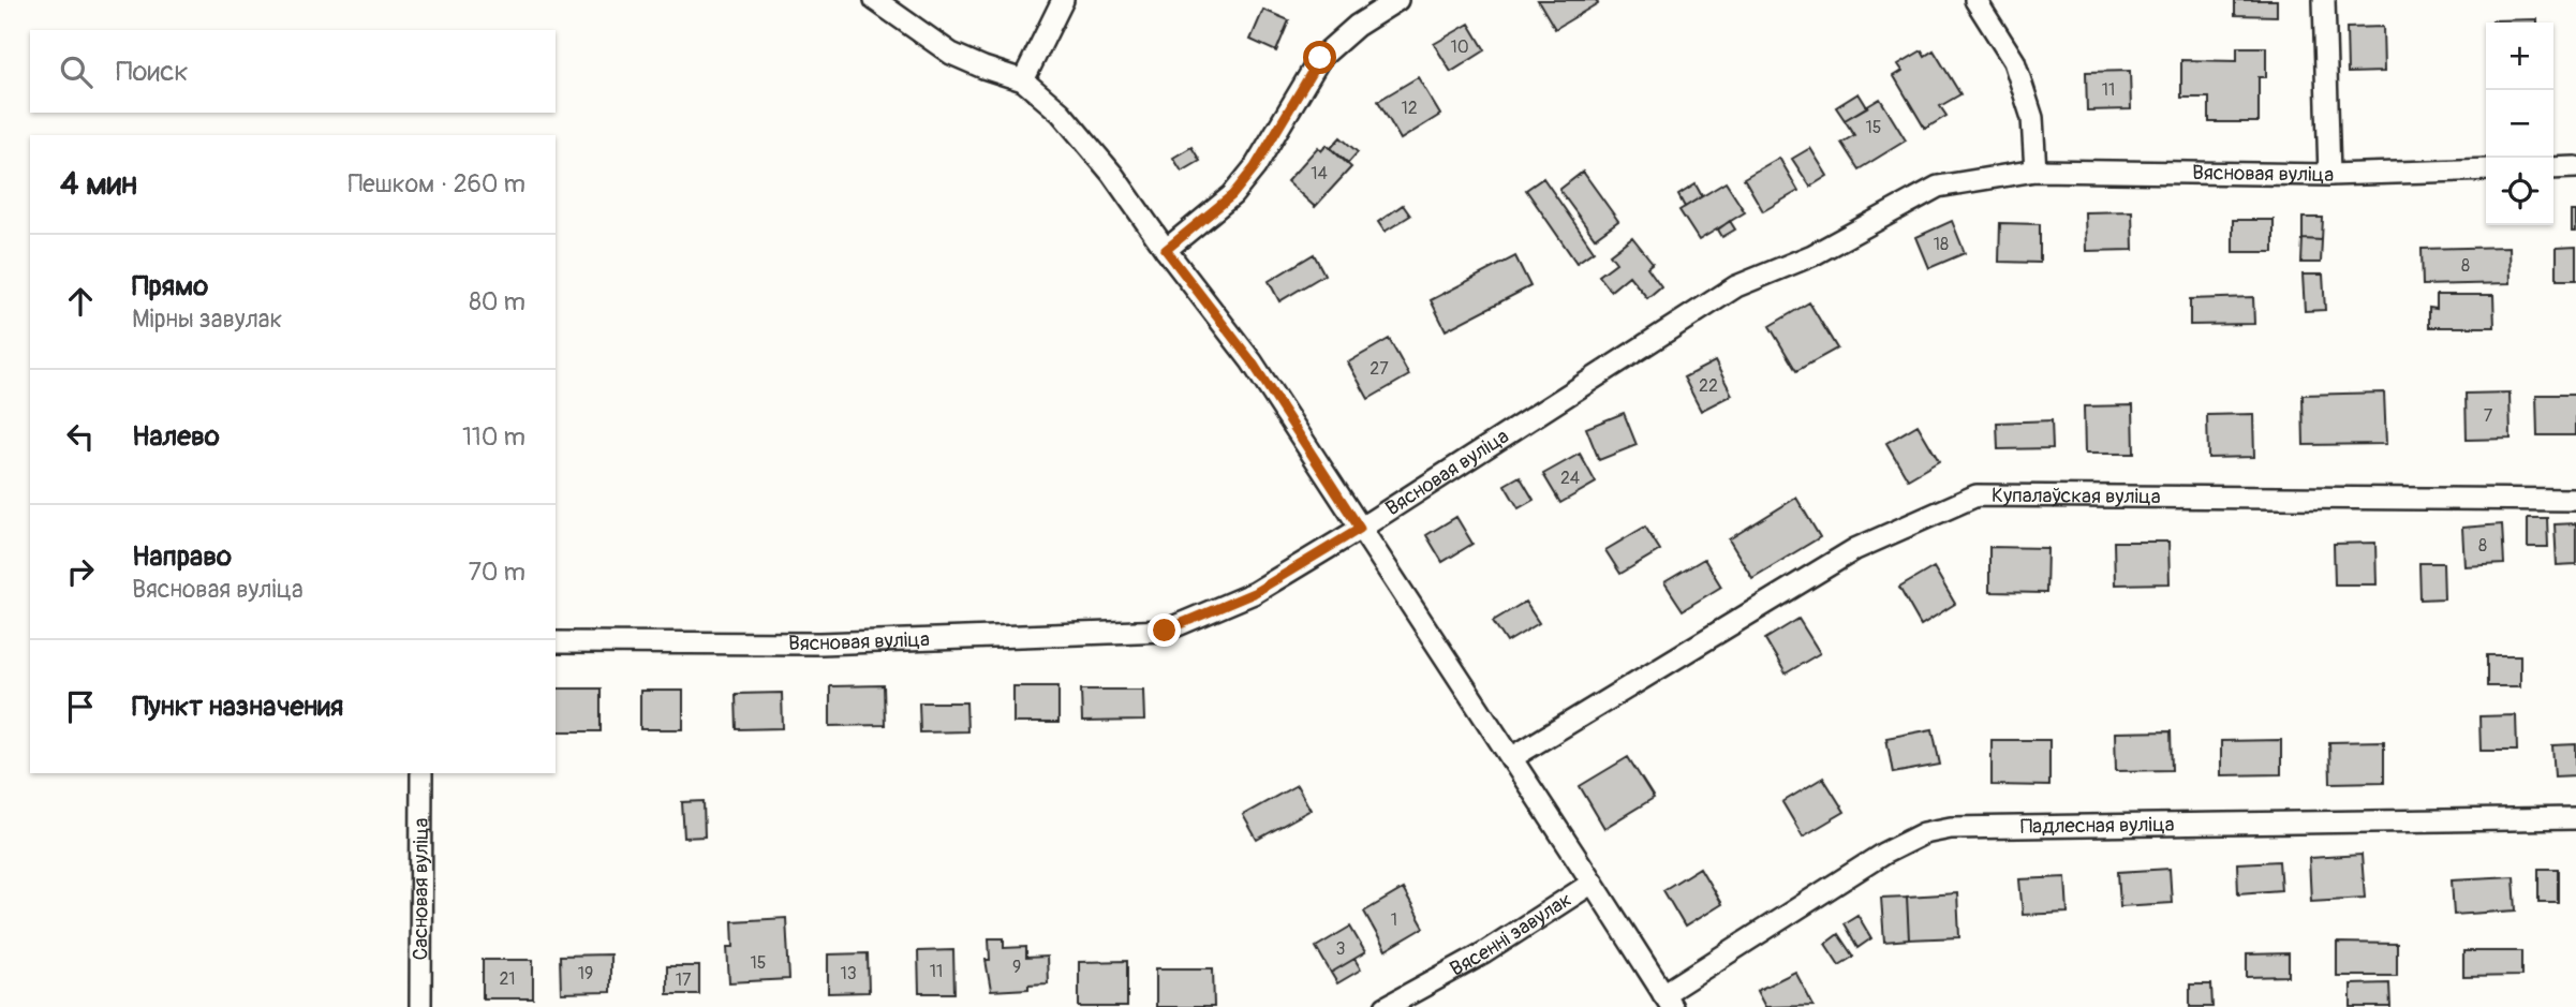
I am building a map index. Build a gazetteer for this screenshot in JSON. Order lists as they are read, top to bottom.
{
  "streets": {
    "street": [
      "Вясновая вуліца",
      "Купалаўская вуліца",
      "Падлесная вуліца",
      "Сасновая вуліца",
      "Вясенні завулак"
    ]
  },
  "house_numbers": [
    "10",
    "11",
    "12",
    "15",
    "14",
    "18",
    "8",
    "27",
    "22",
    "7",
    "24",
    "8",
    "1",
    "3",
    "15",
    "9",
    "11",
    "19",
    "13",
    "21",
    "17"
  ],
  "page": {
    "map_buttons": ["+", "−"],
    "search": "Поиск",
    "heading": ["4 мин", "Пешком · 260 m"],
    "list": [
      ["Прямо", "Мірны завулак", "80 m"],
      ["Налево", "110 m"],
      ["Направо", "Вясновая вуліца", "70 m"],
      "Пункт назначения"
    ]
  }
}
